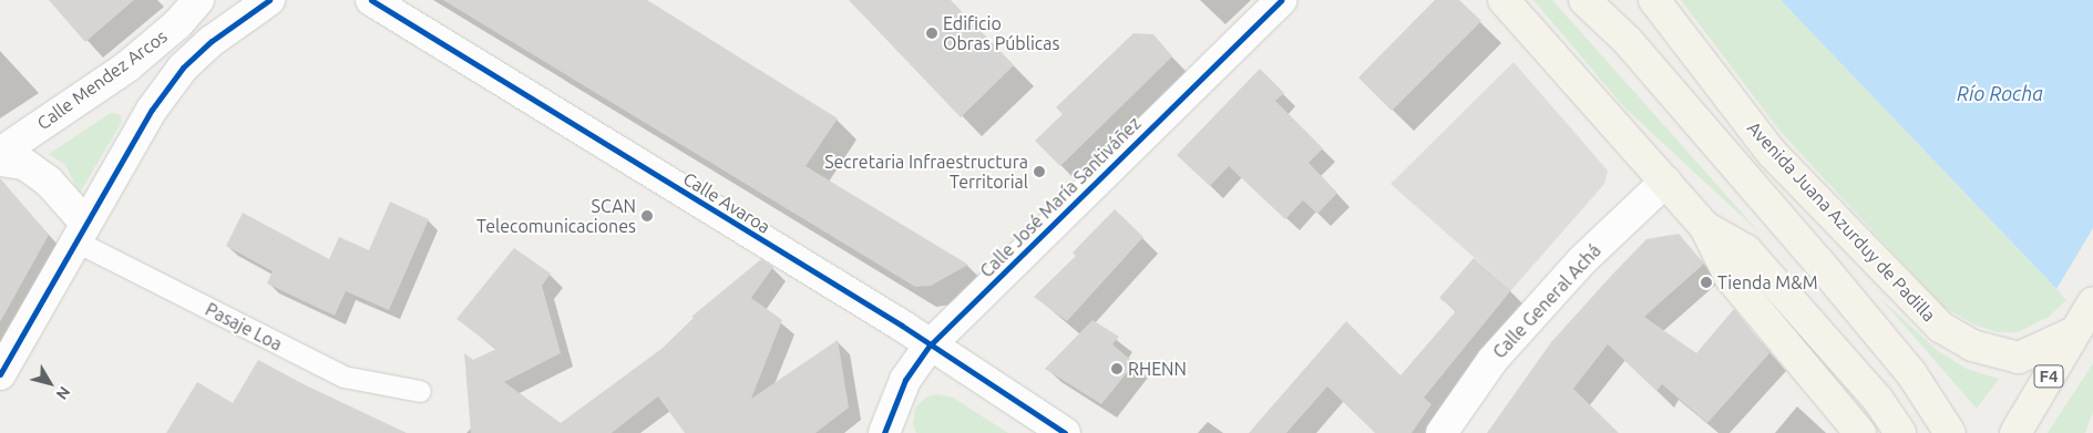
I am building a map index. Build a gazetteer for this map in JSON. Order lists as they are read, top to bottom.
{
  "streets": {
    "main road": ["Avenida Juana Azurduy de Padilla", "F4"],
    "street": [
      "Calle Mendez Arcos",
      "Calle José María Santiváñez",
      "Calle Avaroa",
      "Calle General Achá"
    ],
    "lane": ["Pasaje Loa"]
  },
  "crossings": [
    ["Calle José María Santiváñez", "Calle Avaroa"],
    ["Avenida Juana Azurduy de Padilla", "F4"]
  ],
  "water": ["Río Rocha"],
  "places": [
    "Edificio Obras Públicas",
    "Secretaria Infraestructura Territorial",
    "SCAN Telecomunicaciones",
    "Tienda M&M",
    "RHENN"
  ],
  "north": "bottom right"
}
